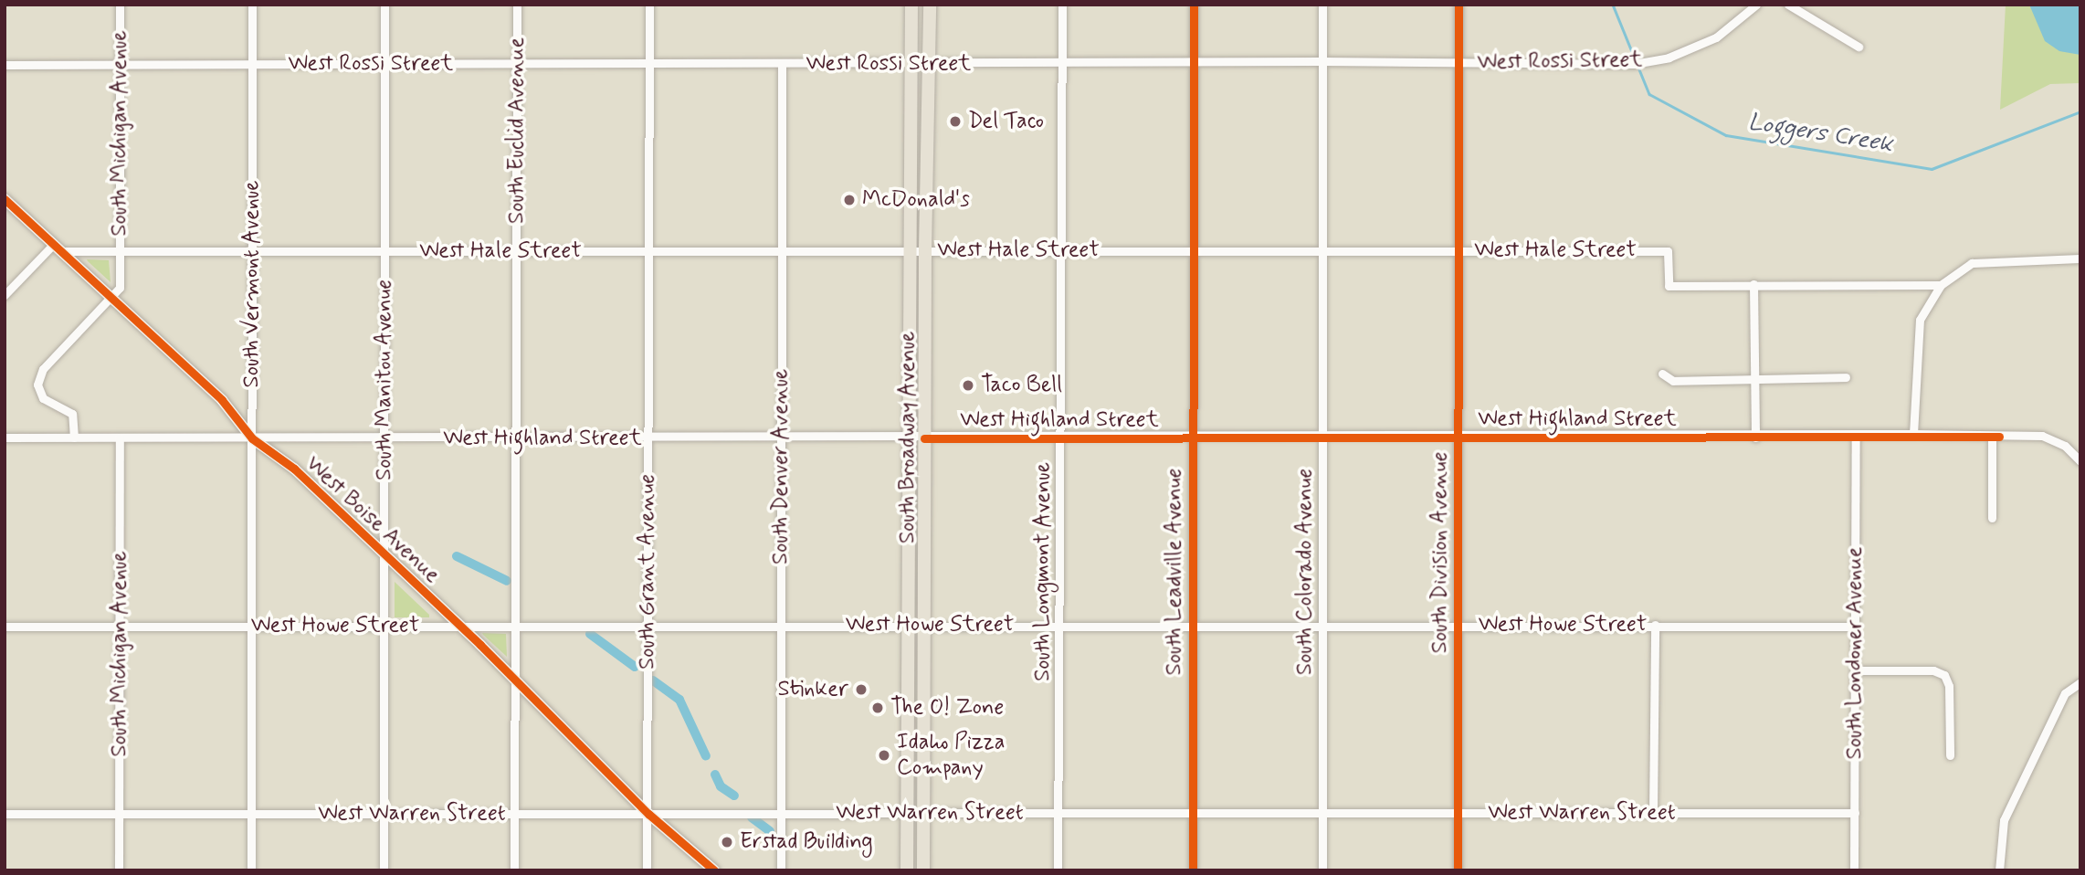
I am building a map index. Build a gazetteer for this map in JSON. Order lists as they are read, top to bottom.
{
  "streets": {
    "main road": ["South Broadway Avenue"],
    "street": [
      "West Rossi Street",
      "South Euclid Avenue",
      "South Michigan Avenue",
      "West Hale Street",
      "South Vermont Avenue",
      "South Manitou Avenue",
      "West Highland Street",
      "South Denver Avenue",
      "West Boise Avenue",
      "South Division Avenue",
      "South Grant Avenue",
      "South Longmont Avenue",
      "South Leadville Avenue",
      "South Colorado Avenue",
      "West Howe Street",
      "South Londoner Avenue",
      "West Warren Street"
    ]
  },
  "crossings": [
    ["West Rossi Street", "South Euclid Avenue"],
    ["West Rossi Street", "South Michigan Avenue"],
    ["West Rossi Street", "South Vermont Avenue"],
    ["West Rossi Street", "South Manitou Avenue"],
    ["West Rossi Street", "South Broadway Avenue"],
    ["West Rossi Street", "South Denver Avenue"],
    ["West Rossi Street", "South Division Avenue"],
    ["West Rossi Street", "South Grant Avenue"],
    ["West Rossi Street", "South Longmont Avenue"],
    ["West Rossi Street", "South Leadville Avenue"],
    ["West Rossi Street", "South Colorado Avenue"],
    ["South Euclid Avenue", "West Hale Street"],
    ["South Euclid Avenue", "West Highland Street"],
    ["South Euclid Avenue", "West Boise Avenue"],
    ["South Euclid Avenue", "West Howe Street"],
    ["South Euclid Avenue", "West Warren Street"],
    ["South Michigan Avenue", "West Hale Street"],
    ["South Michigan Avenue", "West Highland Street"],
    ["South Michigan Avenue", "West Boise Avenue"],
    ["South Michigan Avenue", "West Howe Street"],
    ["South Michigan Avenue", "West Warren Street"],
    ["West Hale Street", "South Vermont Avenue"],
    ["West Hale Street", "South Manitou Avenue"],
    ["West Hale Street", "South Broadway Avenue"],
    ["West Hale Street", "South Denver Avenue"],
    ["West Hale Street", "West Boise Avenue"],
    ["West Hale Street", "South Division Avenue"],
    ["West Hale Street", "South Grant Avenue"],
    ["West Hale Street", "South Longmont Avenue"],
    ["West Hale Street", "South Leadville Avenue"],
    ["West Hale Street", "South Colorado Avenue"],
    ["South Vermont Avenue", "West Highland Street"],
    ["South Vermont Avenue", "West Boise Avenue"],
    ["South Vermont Avenue", "West Howe Street"],
    ["South Vermont Avenue", "West Warren Street"],
    ["South Manitou Avenue", "West Highland Street"],
    ["South Manitou Avenue", "West Boise Avenue"],
    ["South Manitou Avenue", "West Howe Street"],
    ["South Manitou Avenue", "West Warren Street"],
    ["West Highland Street", "South Broadway Avenue"],
    ["West Highland Street", "South Denver Avenue"],
    ["West Highland Street", "West Boise Avenue"],
    ["West Highland Street", "South Division Avenue"],
    ["West Highland Street", "South Grant Avenue"],
    ["West Highland Street", "South Longmont Avenue"],
    ["West Highland Street", "South Leadville Avenue"],
    ["West Highland Street", "South Colorado Avenue"],
    ["West Highland Street", "South Londoner Avenue"],
    ["South Broadway Avenue", "West Howe Street"],
    ["South Broadway Avenue", "West Warren Street"],
    ["South Denver Avenue", "West Howe Street"],
    ["South Denver Avenue", "West Warren Street"],
    ["West Boise Avenue", "South Grant Avenue"],
    ["West Boise Avenue", "West Howe Street"],
    ["West Boise Avenue", "West Warren Street"],
    ["South Division Avenue", "West Howe Street"],
    ["South Division Avenue", "West Warren Street"],
    ["South Grant Avenue", "West Howe Street"],
    ["South Grant Avenue", "West Warren Street"],
    ["South Longmont Avenue", "West Howe Street"],
    ["South Longmont Avenue", "West Warren Street"],
    ["South Leadville Avenue", "West Howe Street"],
    ["South Leadville Avenue", "West Warren Street"],
    ["South Colorado Avenue", "West Howe Street"],
    ["South Colorado Avenue", "West Warren Street"],
    ["West Howe Street", "South Londoner Avenue"],
    ["South Londoner Avenue", "West Warren Street"]
  ],
  "water": ["Loggers Creek"],
  "places": [
    "Del Taco",
    "McDonald's",
    "Taco Bell",
    "Stinker",
    "The O! Zone",
    "Idaho Pizza Company",
    "Erstad Building"
  ]
}
